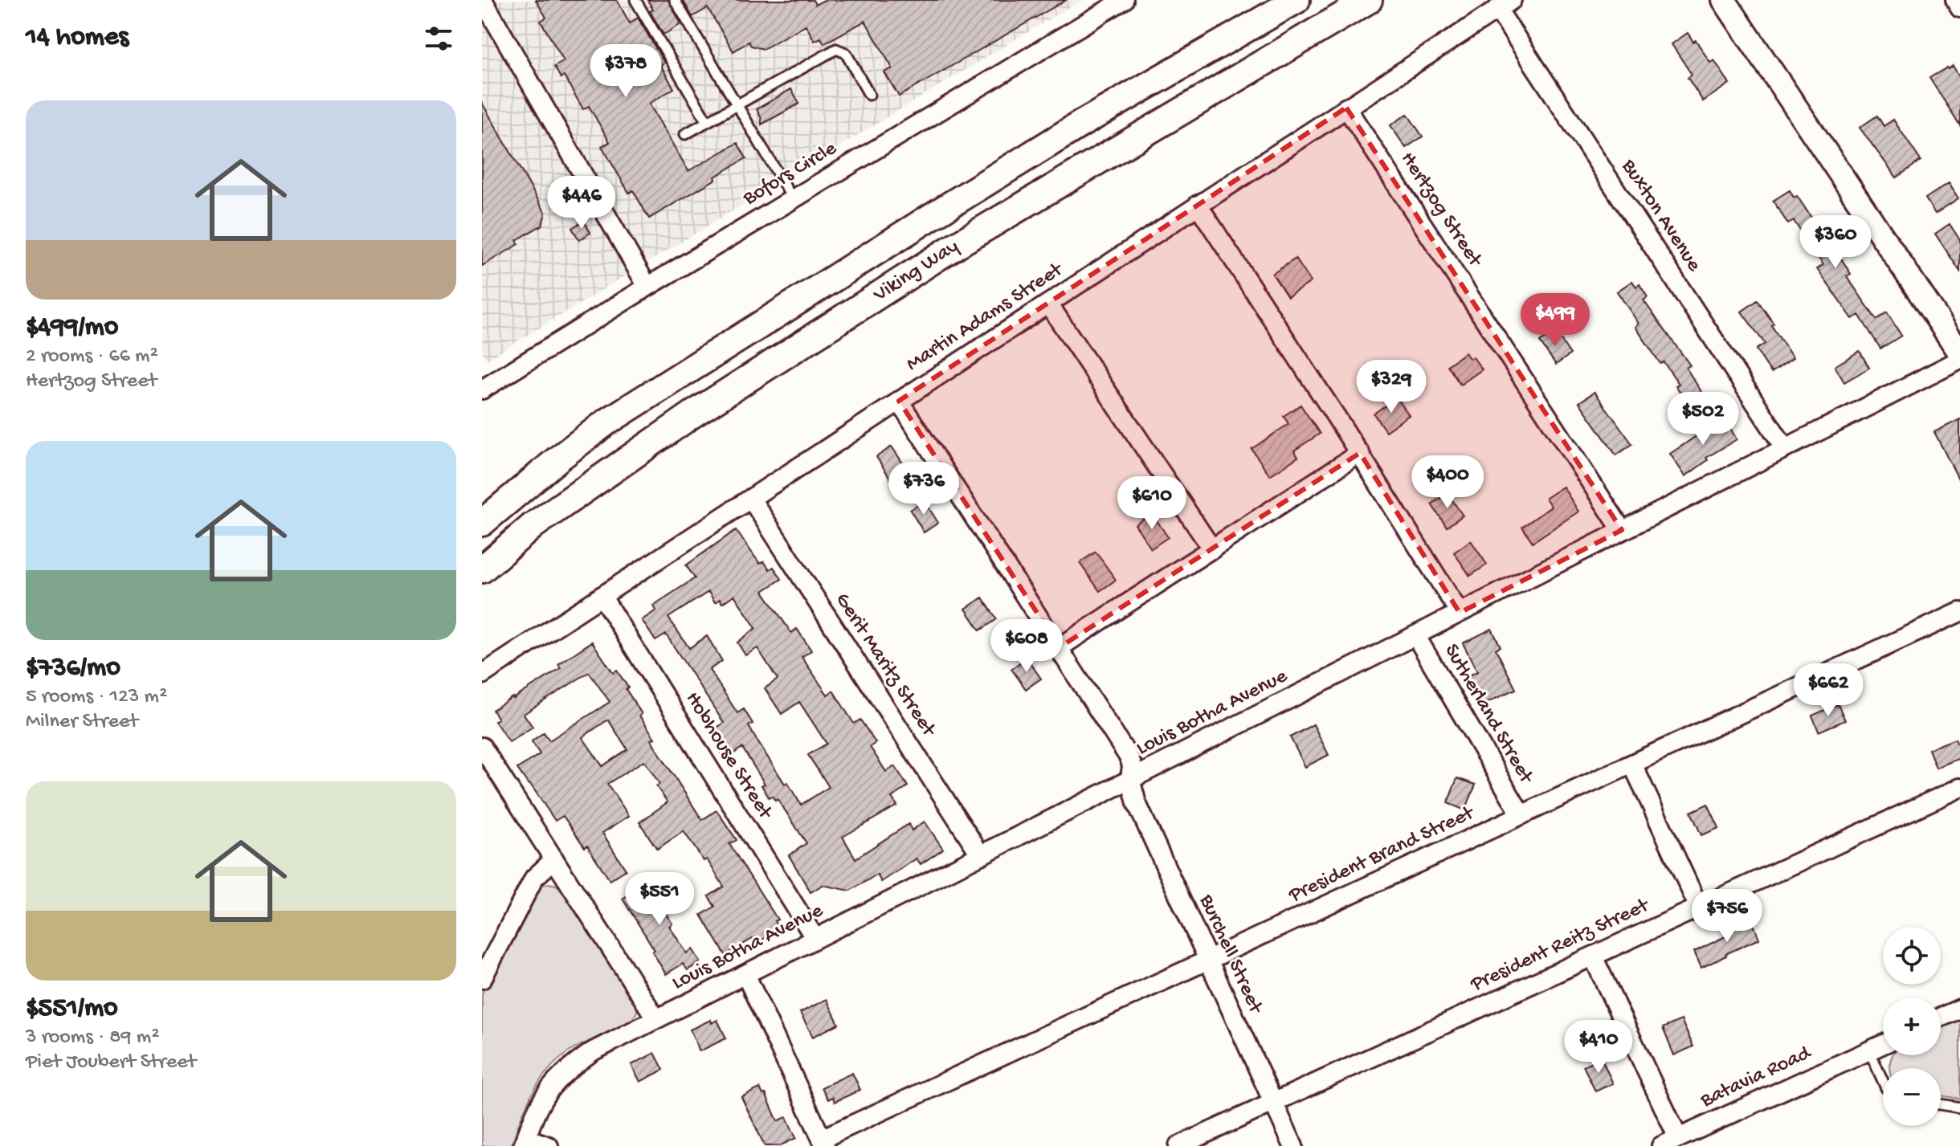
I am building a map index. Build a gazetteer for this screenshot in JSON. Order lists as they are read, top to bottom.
{
  "streets": {
    "main road": ["Viking Way"],
    "street": [
      "Bofors Circle",
      "Hertzog Street",
      "Buxton Avenue",
      "Martin Adams Street",
      "Gerit Maritz Street",
      "Louis Botha Avenue",
      "Sutherland Street",
      "Hobhouse Street",
      "President Brand Street",
      "President Reitz Street",
      "Burchell Street",
      "Batavia Road"
    ]
  },
  "crossings": [
    ["Hertzog Street", "Martin Adams Street"],
    ["Hertzog Street", "Louis Botha Avenue"],
    ["Buxton Avenue", "Martin Adams Street"],
    ["Buxton Avenue", "Louis Botha Avenue"],
    ["Martin Adams Street", "Gerit Maritz Street"],
    ["Martin Adams Street", "Hobhouse Street"],
    ["Martin Adams Street", "Burchell Street"],
    ["Gerit Maritz Street", "Louis Botha Avenue"],
    ["Louis Botha Avenue", "Sutherland Street"],
    ["Louis Botha Avenue", "Hobhouse Street"],
    ["Louis Botha Avenue", "Burchell Street"],
    ["Sutherland Street", "President Brand Street"],
    ["President Brand Street", "Burchell Street"],
    ["President Reitz Street", "Burchell Street"]
  ],
  "page": {
    "heading": "14 homes",
    "price": [
      "$378",
      "$446",
      "$360",
      "$499",
      "$329",
      "$502",
      "$400",
      "$736",
      "$610",
      "$608",
      "$662",
      "$551",
      "$756",
      "$410"
    ],
    "list": [
      {
        "name": "$499/mo",
        "note": "2 rooms · 66 m² · Hertzog Street"
      },
      {
        "name": "$736/mo",
        "note": "5 rooms · 123 m² · Milner Street"
      },
      {
        "name": "$551/mo",
        "note": "3 rooms · 89 m² · Piet Joubert Street"
      }
    ],
    "map_buttons": ["+", "−"]
  }
}
